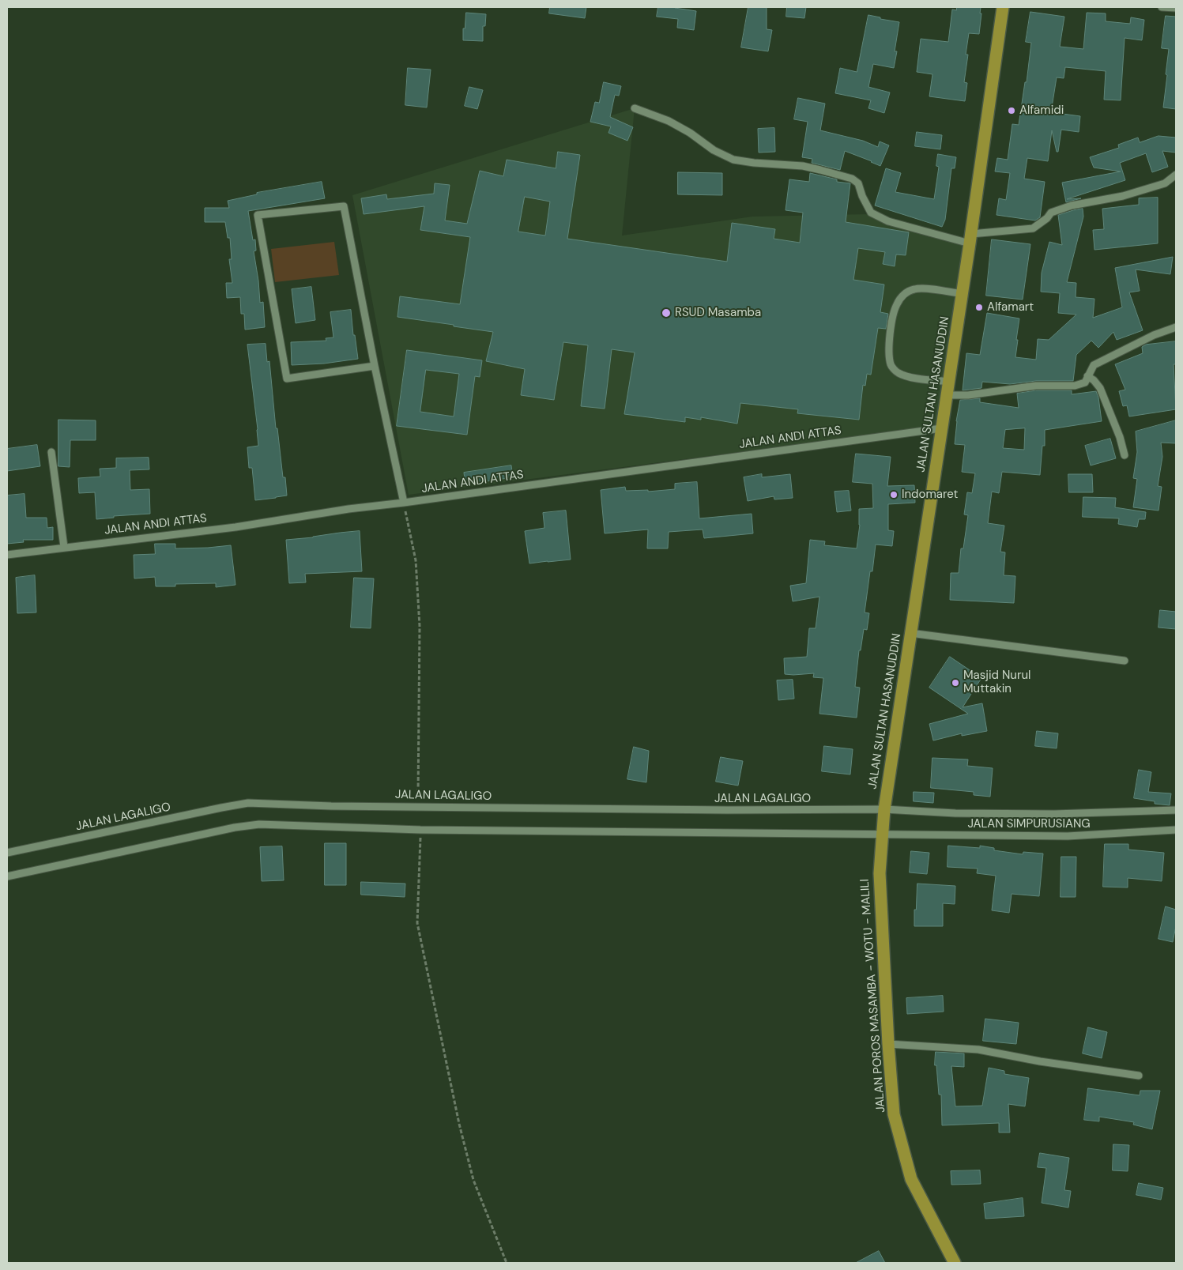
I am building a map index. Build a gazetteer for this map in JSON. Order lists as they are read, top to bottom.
{
  "streets": {
    "highway": ["JALAN SULTAN HASANUDDIN", "JALAN POROS MASAMBA - WOTU - MALILI"],
    "street": ["JALAN ANDI ATTAS", "JALAN LAGALIGO", "JALAN SIMPURUSIANG"]
  },
  "crossings": [
    ["JALAN SULTAN HASANUDDIN", "JALAN ANDI ATTAS"],
    ["JALAN SULTAN HASANUDDIN", "JALAN LAGALIGO"],
    ["JALAN SULTAN HASANUDDIN", "JALAN SIMPURUSIANG"],
    ["JALAN SULTAN HASANUDDIN", "JALAN POROS MASAMBA - WOTU - MALILI"],
    ["JALAN LAGALIGO", "JALAN SIMPURUSIANG"],
    ["JALAN LAGALIGO", "JALAN POROS MASAMBA - WOTU - MALILI"],
    ["JALAN SIMPURUSIANG", "JALAN POROS MASAMBA - WOTU - MALILI"]
  ],
  "places": [
    "Alfamidi",
    "Alfamart",
    "RSUD Masamba",
    "Indomaret",
    "Masjid Nurul Muttakin"
  ]
}
